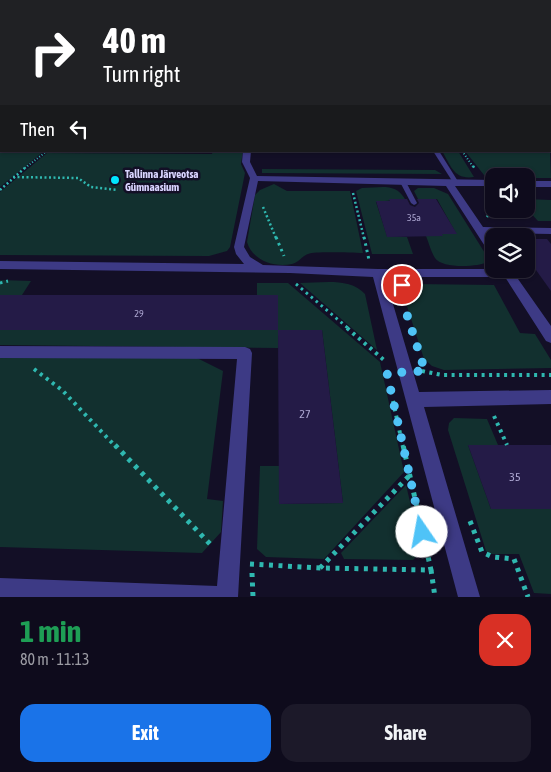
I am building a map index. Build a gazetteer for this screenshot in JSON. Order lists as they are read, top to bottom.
{
  "places": ["Tallinna Järveotsa Gümnaasium"],
  "house_numbers": [
    "35a",
    "29",
    "27",
    "35"
  ],
  "page": {
    "turn": ["40 m", "Turn right"],
    "then": "Then",
    "heading": ["1 min", "80 m · 11:13"],
    "buttons": ["Exit", "Share"]
  }
}
